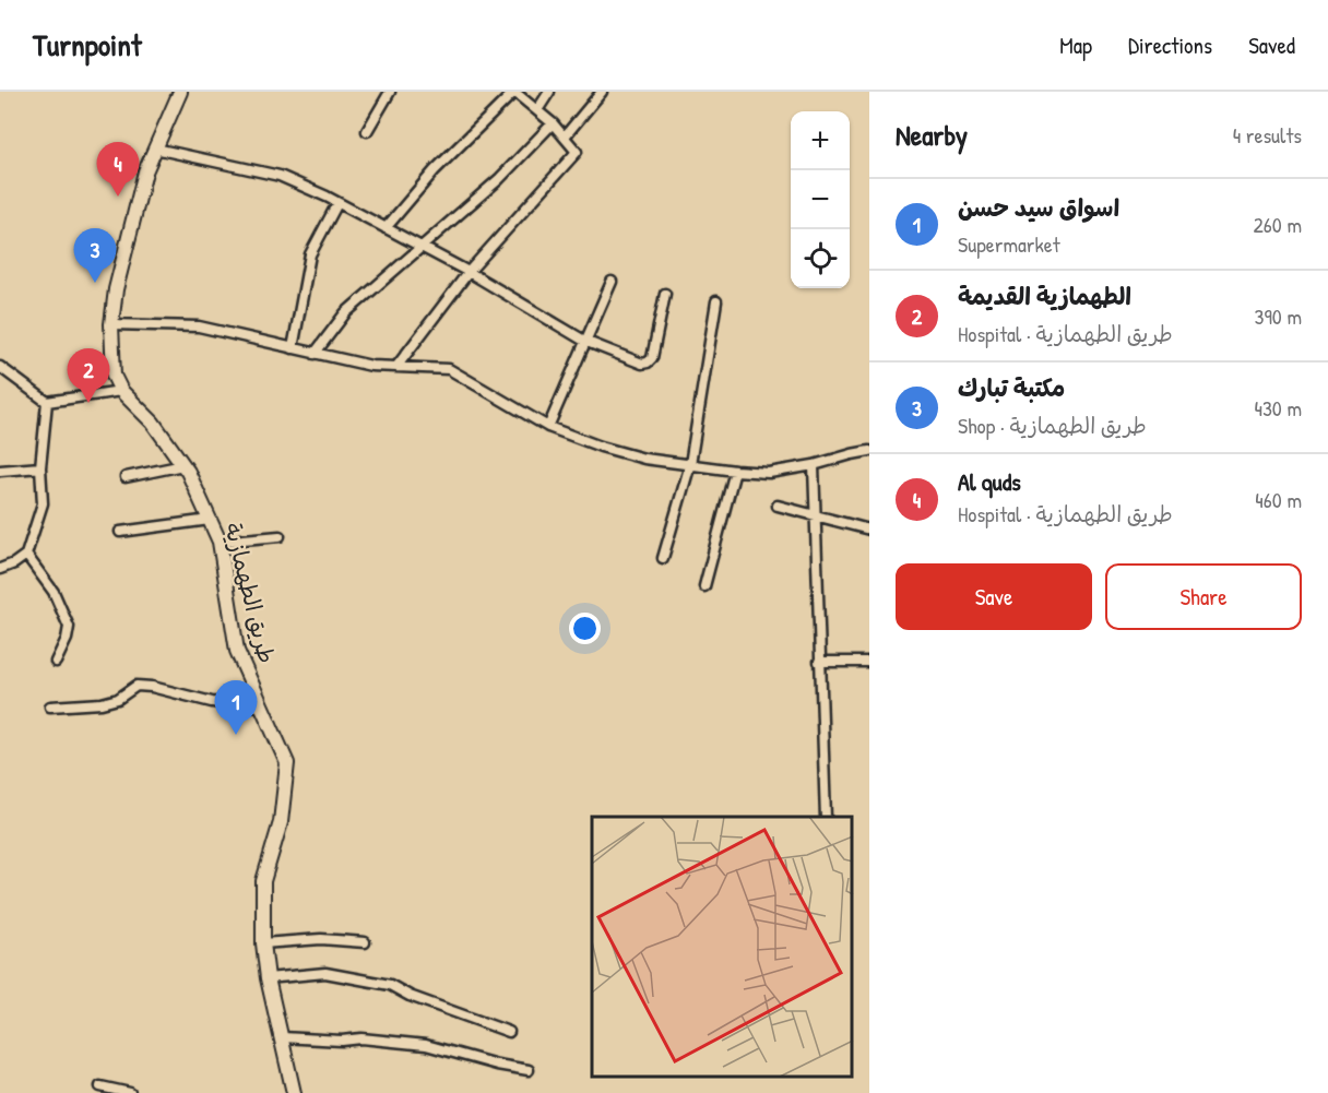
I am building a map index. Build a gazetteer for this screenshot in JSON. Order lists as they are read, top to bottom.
{
  "streets": {
    "main road": ["طريق الطهمازية"]
  },
  "page": {
    "header": "Turnpoint",
    "nav": ["Map", "Directions", "Saved"],
    "heading": ["Nearby", "4 results"],
    "map_buttons": ["+", "−"],
    "pins": [
      "4",
      "3",
      "2",
      "1"
    ],
    "list": [
      {
        "mark": "1",
        "name": "اسواق سيد حسن",
        "note": "Supermarket",
        "value": "260 m"
      },
      {
        "mark": "2",
        "name": "الطهمازية القديمة",
        "note": "Hospital · طريق الطهمازية",
        "value": "390 m"
      },
      {
        "mark": "3",
        "name": "مكتبة تبارك",
        "note": "Shop · طريق الطهمازية",
        "value": "430 m"
      },
      {
        "mark": "4",
        "name": "Al quds",
        "note": "Hospital · طريق الطهمازية",
        "value": "460 m"
      }
    ],
    "buttons": ["Save", "Share"]
  }
}
